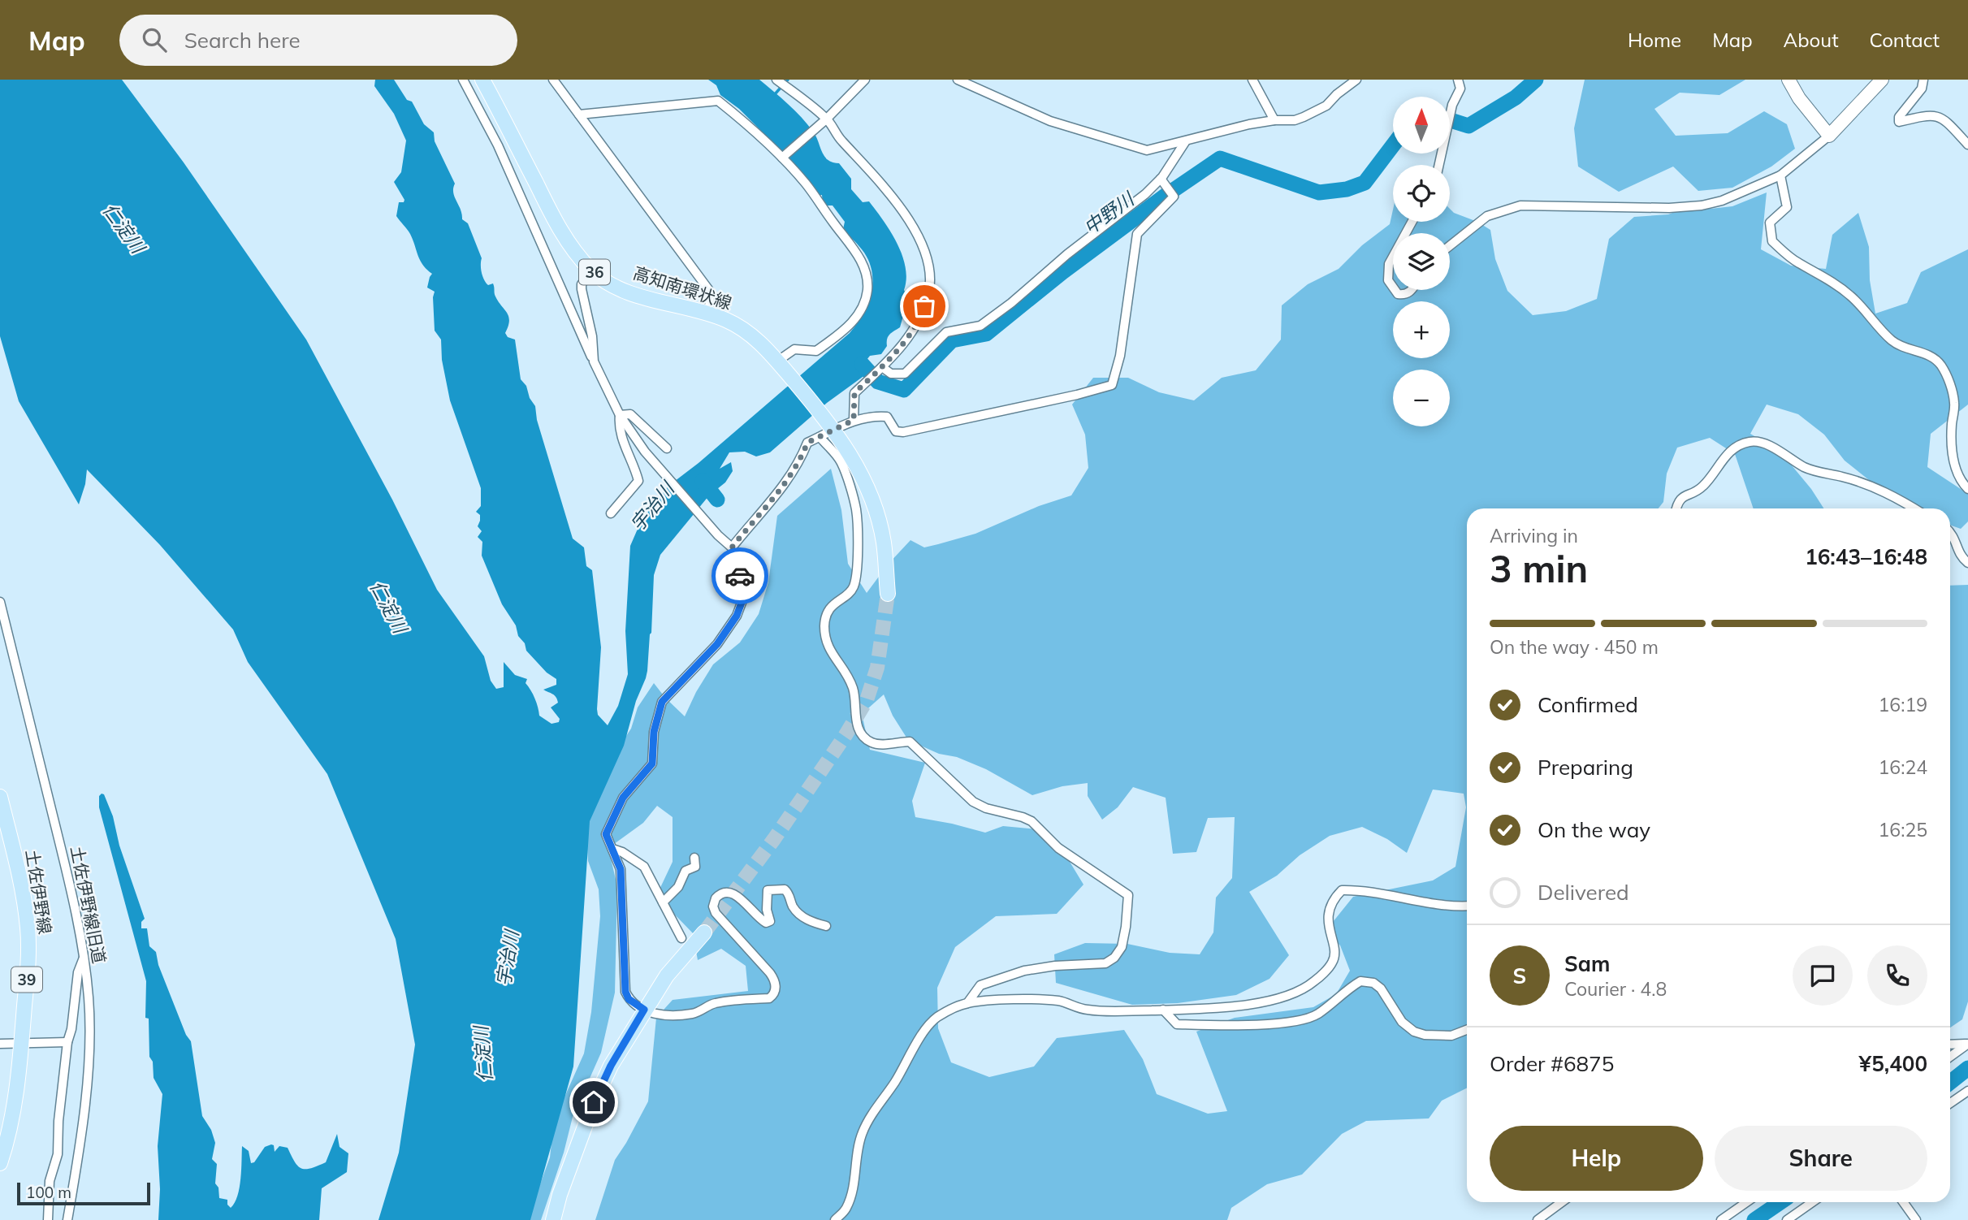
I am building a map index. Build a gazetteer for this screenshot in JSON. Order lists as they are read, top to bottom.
{
  "streets": {
    "main road": [
      "36",
      "高知南環状線",
      "土佐伊野線",
      "39"
    ],
    "street": ["土佐伊野線旧道"]
  },
  "water": ["中野川", "仁淀川", "宇治川"],
  "scale_bar": "100 m",
  "north": "top",
  "page": {
    "header": "Map",
    "search": "Search here",
    "nav": [
      "Home",
      "Map",
      "About",
      "Contact"
    ],
    "map_buttons": ["+", "−"],
    "heading": ["3 min", "Arriving in", "16:43–16:48"],
    "panel": [
      "Sam",
      "Courier · 4.8",
      "Order #6875",
      "¥5,400"
    ],
    "bar": "On the way · 450 m",
    "list": [
      ["Confirmed", "16:19"],
      ["Preparing", "16:24"],
      ["On the way", "16:25"],
      "Delivered"
    ],
    "round": "S",
    "buttons": ["Help", "Share"],
    "scale": "100 m"
  }
}
